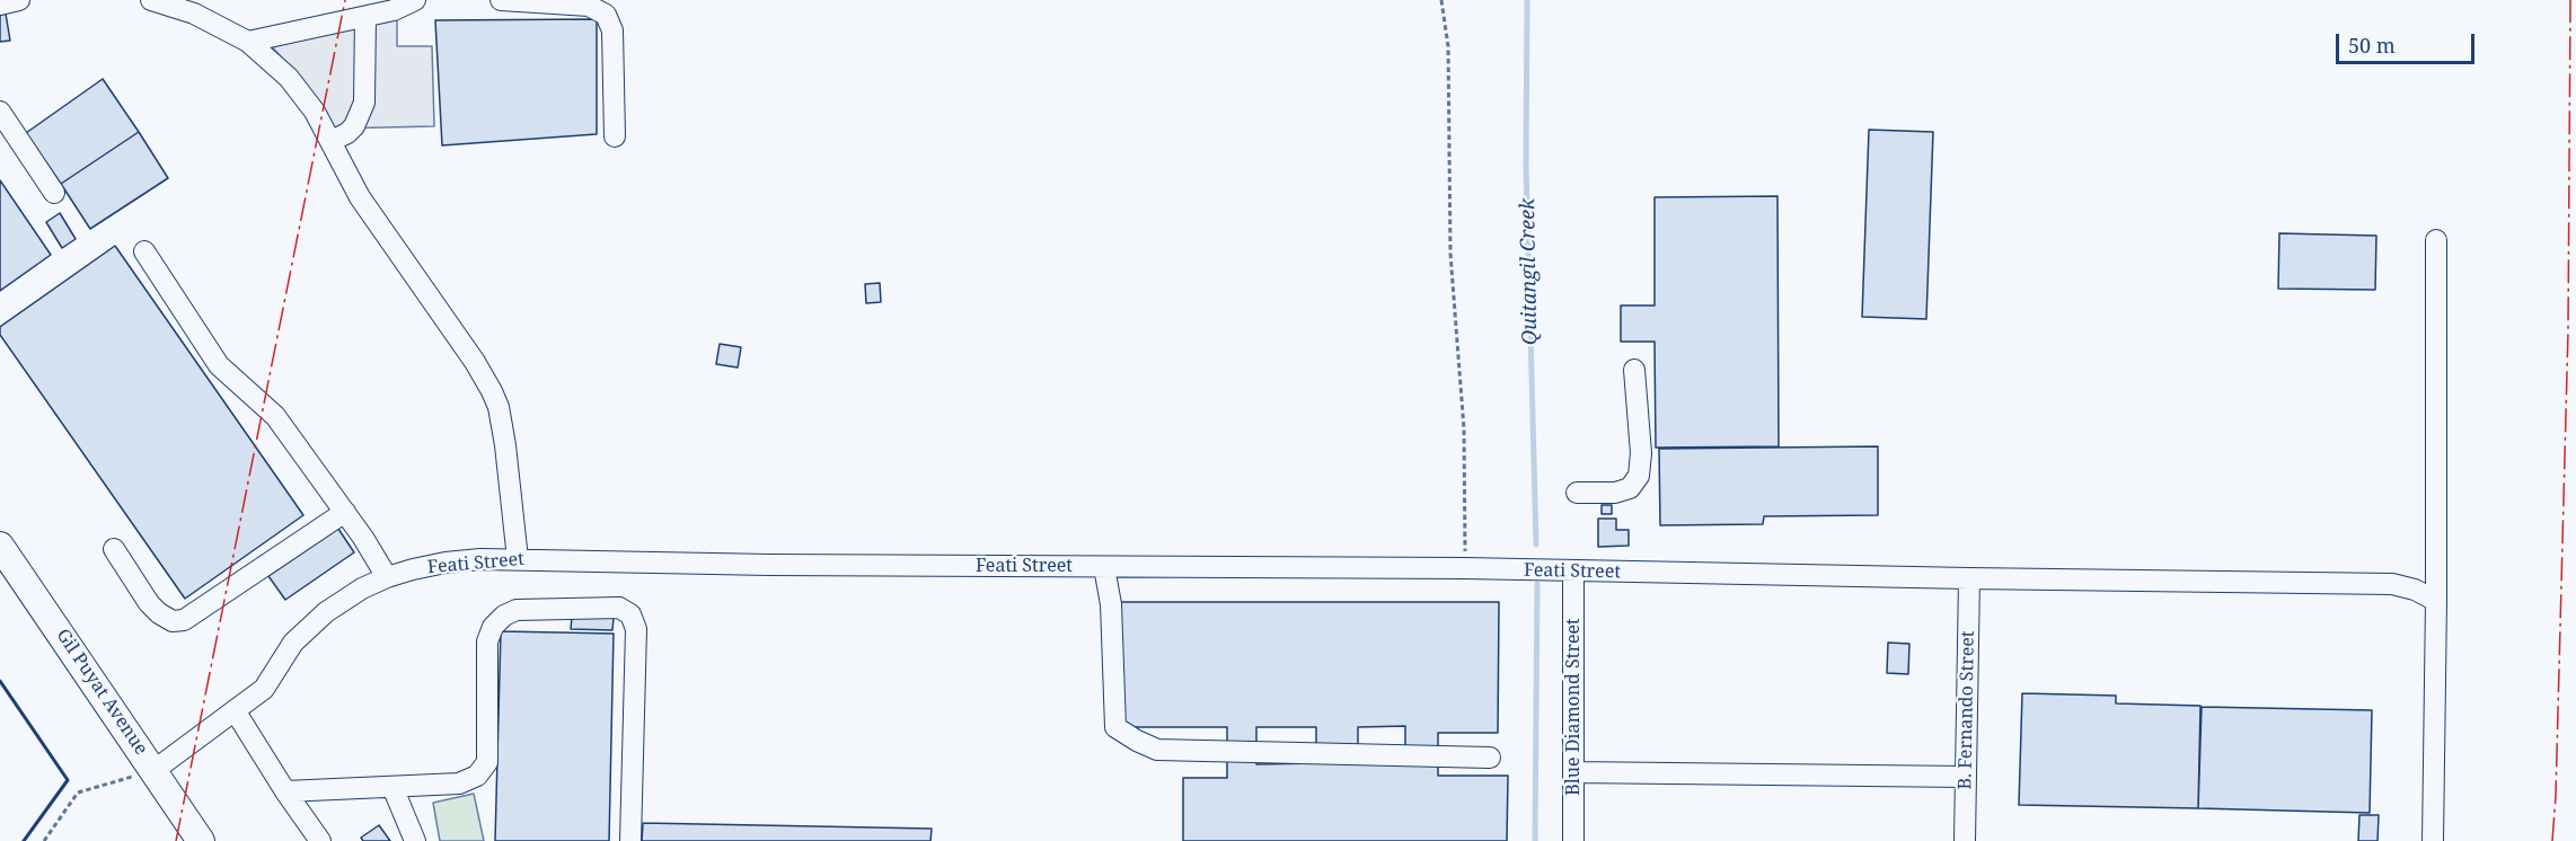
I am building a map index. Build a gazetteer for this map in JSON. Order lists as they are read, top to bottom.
{
  "streets": {
    "main road": ["Gil Puyat Avenue"],
    "street": ["Feati Street", "Blue Diamond Street", "B. Fernando Street"]
  },
  "crossings": [
    ["Feati Street", "Gil Puyat Avenue"],
    ["Feati Street", "Blue Diamond Street"],
    ["Feati Street", "B. Fernando Street"]
  ],
  "water": ["Quitangil Creek"],
  "scale_bar": "50 m"
}
